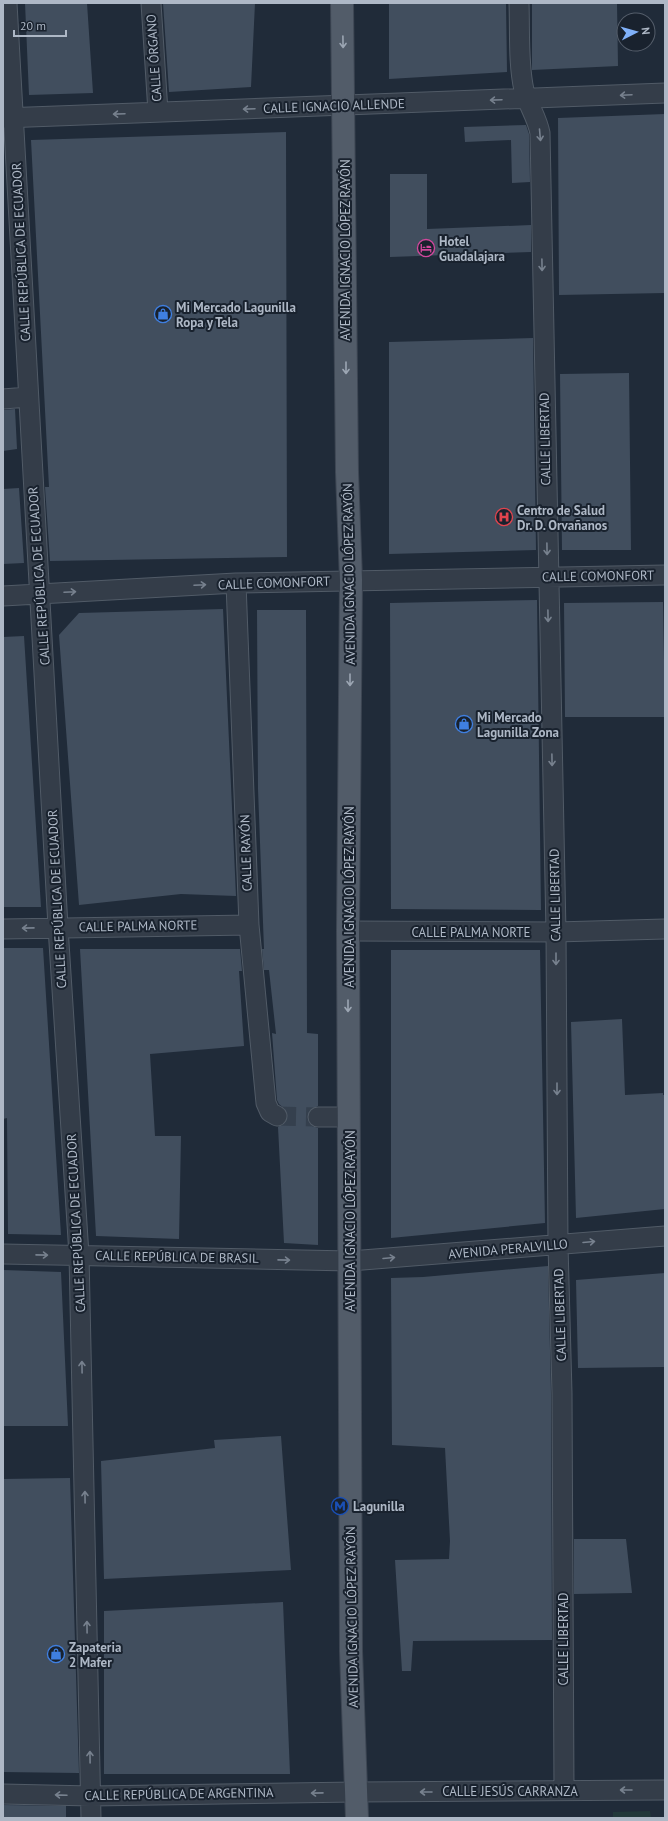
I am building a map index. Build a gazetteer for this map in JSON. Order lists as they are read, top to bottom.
{
  "streets": {
    "main road": ["AVENIDA IGNACIO LÓPEZ RAYÓN"],
    "street": [
      "CALLE ÓRGANO",
      "CALLE IGNACIO ALLENDE",
      "CALLE REPÚBLICA DE ECUADOR",
      "CALLE LIBERTAD",
      "CALLE COMONFORT",
      "CALLE RAYÓN",
      "CALLE PALMA NORTE",
      "AVENIDA PERALVILLO",
      "CALLE REPÚBLICA DE BRASIL",
      "CALLE JESÚS CARRANZA",
      "CALLE REPÚBLICA DE ARGENTINA"
    ]
  },
  "crossings": [
    ["CALLE ÓRGANO", "CALLE IGNACIO ALLENDE"],
    ["CALLE IGNACIO ALLENDE", "AVENIDA IGNACIO LÓPEZ RAYÓN"],
    ["CALLE IGNACIO ALLENDE", "CALLE REPÚBLICA DE ECUADOR"],
    ["CALLE IGNACIO ALLENDE", "CALLE LIBERTAD"],
    ["AVENIDA IGNACIO LÓPEZ RAYÓN", "CALLE COMONFORT"],
    ["AVENIDA IGNACIO LÓPEZ RAYÓN", "CALLE PALMA NORTE"],
    ["AVENIDA IGNACIO LÓPEZ RAYÓN", "AVENIDA PERALVILLO"],
    ["AVENIDA IGNACIO LÓPEZ RAYÓN", "CALLE REPÚBLICA DE BRASIL"],
    ["AVENIDA IGNACIO LÓPEZ RAYÓN", "CALLE JESÚS CARRANZA"],
    ["AVENIDA IGNACIO LÓPEZ RAYÓN", "CALLE REPÚBLICA DE ARGENTINA"],
    ["CALLE REPÚBLICA DE ECUADOR", "CALLE COMONFORT"],
    ["CALLE REPÚBLICA DE ECUADOR", "CALLE PALMA NORTE"],
    ["CALLE REPÚBLICA DE ECUADOR", "CALLE REPÚBLICA DE BRASIL"],
    ["CALLE REPÚBLICA DE ECUADOR", "CALLE REPÚBLICA DE ARGENTINA"],
    ["CALLE LIBERTAD", "CALLE COMONFORT"],
    ["CALLE LIBERTAD", "CALLE PALMA NORTE"],
    ["CALLE LIBERTAD", "AVENIDA PERALVILLO"],
    ["CALLE LIBERTAD", "CALLE JESÚS CARRANZA"],
    ["CALLE COMONFORT", "CALLE RAYÓN"],
    ["CALLE RAYÓN", "CALLE PALMA NORTE"],
    ["AVENIDA PERALVILLO", "CALLE REPÚBLICA DE BRASIL"],
    ["CALLE JESÚS CARRANZA", "CALLE REPÚBLICA DE ARGENTINA"]
  ],
  "one_way": [
    "CALLE IGNACIO ALLENDE",
    "AVENIDA IGNACIO LÓPEZ RAYÓN",
    "CALLE LIBERTAD",
    "AVENIDA PERALVILLO",
    "CALLE REPÚBLICA DE BRASIL",
    "CALLE JESÚS CARRANZA",
    "CALLE REPÚBLICA DE ARGENTINA"
  ],
  "places": {
    "hotel": ["Hotel Guadalajara"],
    "shop": ["Mi Mercado Lagunilla Ropa y Tela", "Mi Mercado Lagunilla Zona", "Zapateria 2 Mafer"],
    "hospital": ["Centro de Salud Dr. D. Orvañanos"],
    "metro station": ["Lagunilla"]
  },
  "scale_bar": "20 m",
  "north": "right"
}
